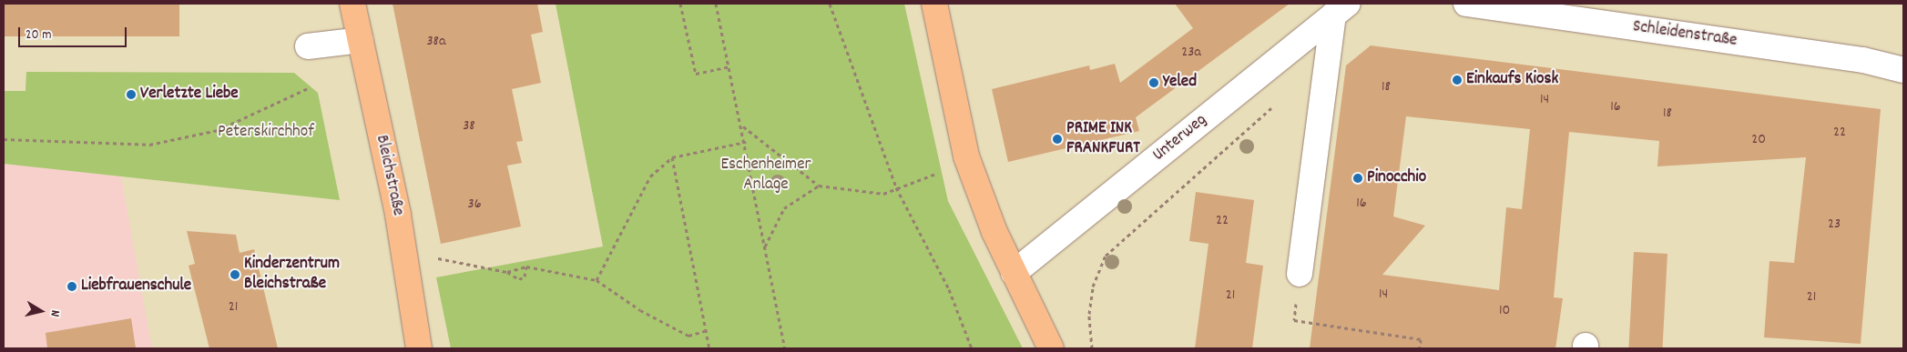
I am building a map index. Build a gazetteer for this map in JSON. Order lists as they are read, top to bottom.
{
  "streets": {
    "main road": ["Bleichstraße"],
    "street": ["Schleidenstraße", "Unterweg"]
  },
  "parks": ["Peterskirchhof", "Eschenheimer Anlage"],
  "places": [
    "Einkaufs Kiosk",
    "Yeled",
    "Verletzte Liebe",
    "PRIME INK FRANKFURT",
    "Pinocchio",
    "Kinderzentrum Bleichstraße",
    "Liebfrauenschule"
  ],
  "house_numbers": [
    "38a",
    "23a",
    "18",
    "14",
    "16",
    "18",
    "38",
    "22",
    "20",
    "16",
    "36",
    "22",
    "23",
    "14",
    "21",
    "21",
    "21",
    "10"
  ],
  "scale_bar": "20 m",
  "north": "right"
}
